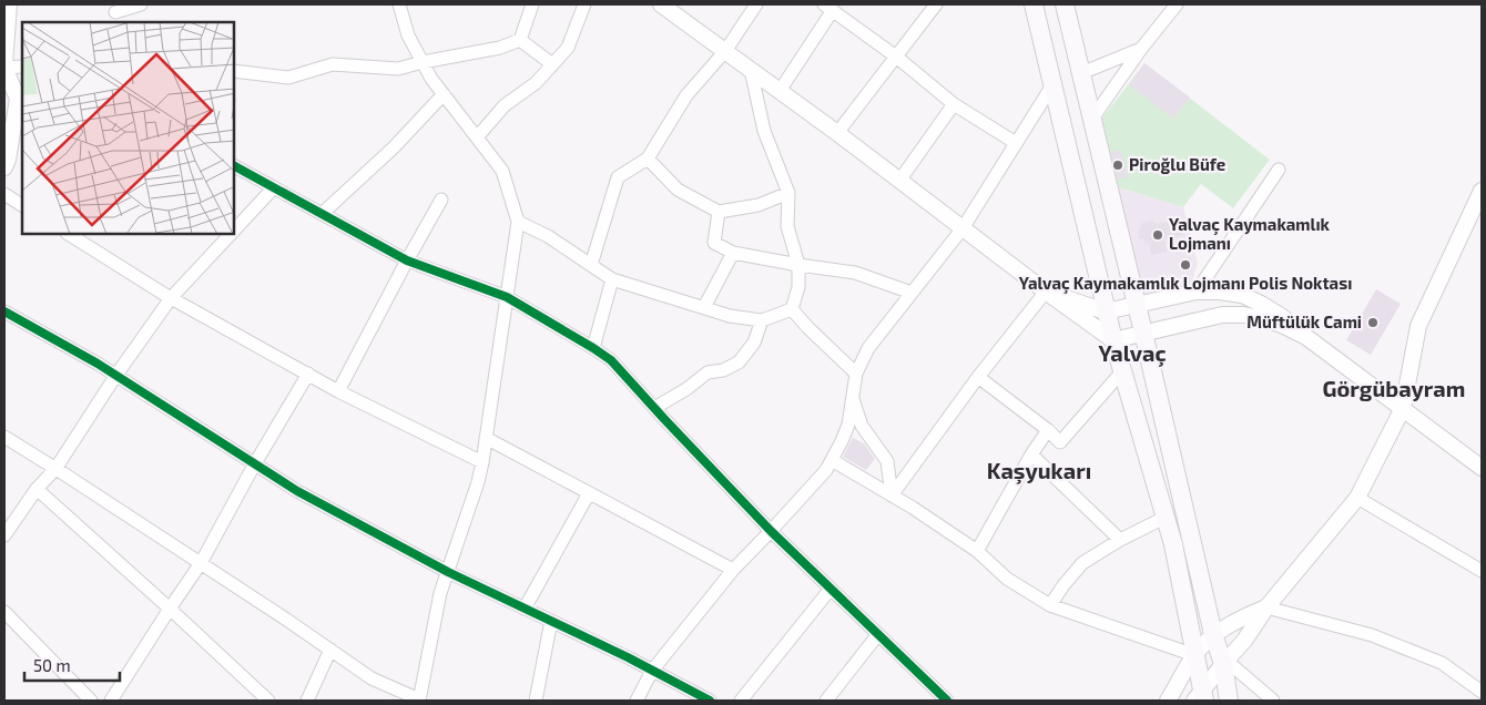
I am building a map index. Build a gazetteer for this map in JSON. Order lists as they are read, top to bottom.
{
  "districts": ["Yalvaç", "Görgübayram", "Kaşyukarı"],
  "places": [
    "Piroğlu Büfe",
    "Yalvaç Kaymakamlık Lojmanı",
    "Yalvaç Kaymakamlık Lojmanı Polis Noktası",
    "Müftülük Cami"
  ],
  "scale_bar": "50 m"
}
